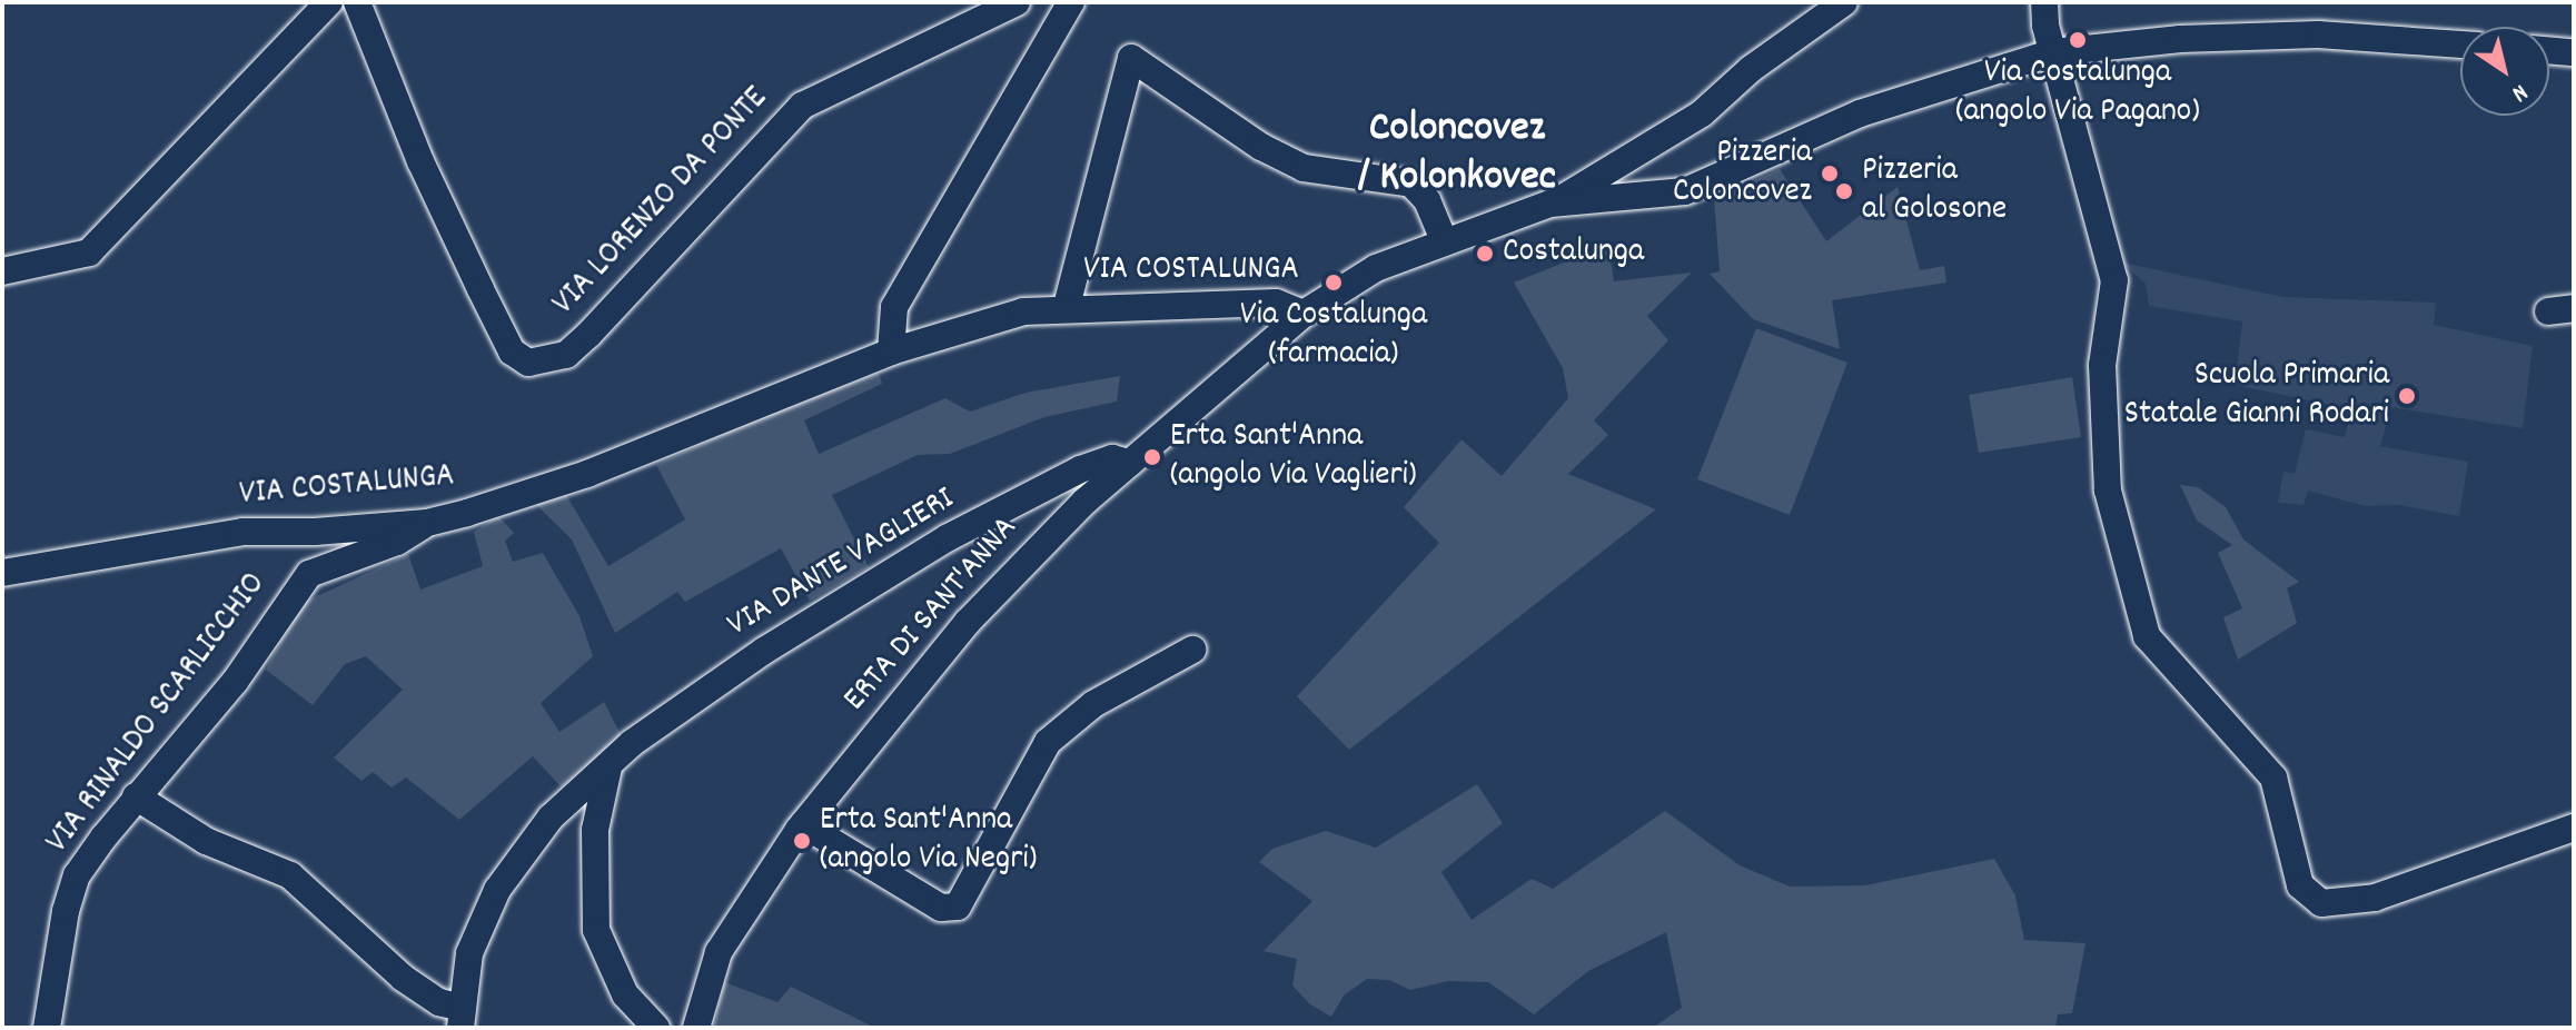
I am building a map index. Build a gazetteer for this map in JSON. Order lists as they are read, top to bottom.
{
  "streets": {
    "street": [
      "VIA LORENZO DA PONTE",
      "VIA COSTALUNGA",
      "VIA DANTE VAGLIERI",
      "ERTA DI SANT'ANNA",
      "VIA RINALDO SCARLICCHIO"
    ]
  },
  "crossings": [
    ["VIA COSTALUNGA", "ERTA DI SANT'ANNA"],
    ["VIA COSTALUNGA", "VIA RINALDO SCARLICCHIO"],
    ["VIA DANTE VAGLIERI", "ERTA DI SANT'ANNA"]
  ],
  "districts": ["Coloncovez / Kolonkovec"],
  "places": [
    "Via Costalunga (angolo Via Pagano)",
    "Pizzeria Coloncovez",
    "Pizzeria al Golosone",
    "Costalunga",
    "Via Costalunga (farmacia)",
    "Scuola Primaria Statale Gianni Rodari",
    "Erta Sant'Anna (angolo Via Vaglieri)",
    "Erta Sant'Anna (angolo Via Negri)"
  ],
  "north": "bottom right"
}
